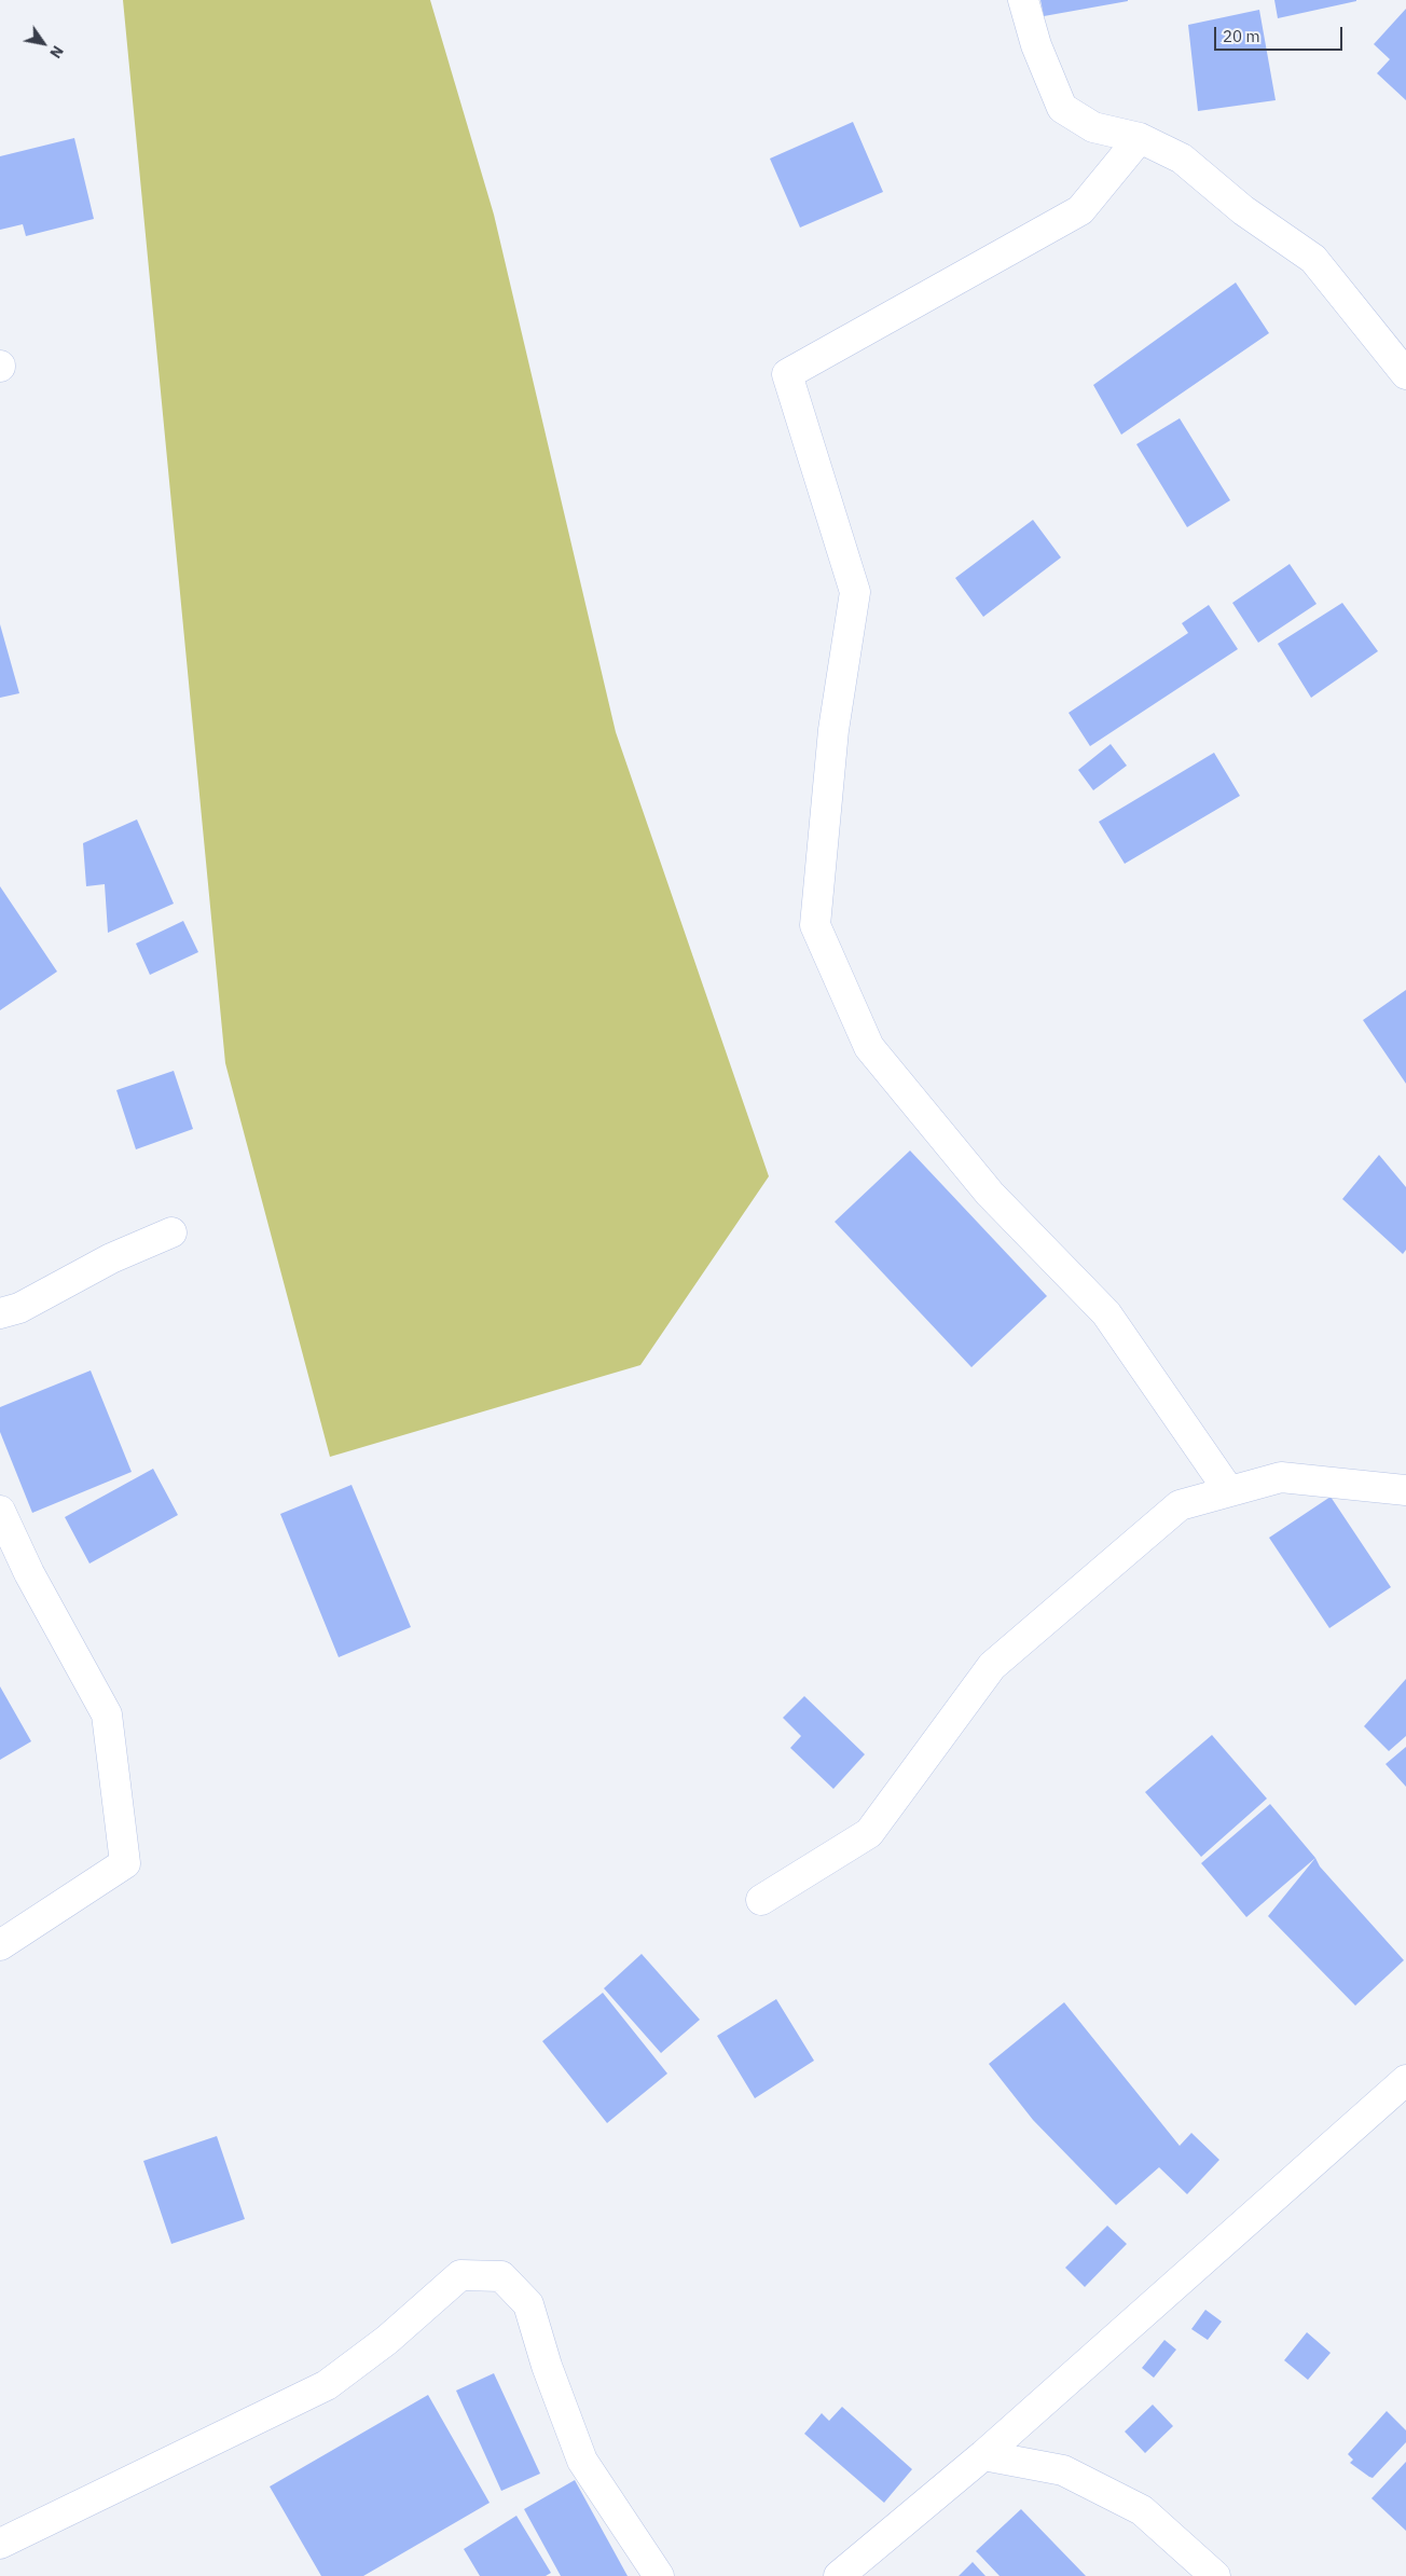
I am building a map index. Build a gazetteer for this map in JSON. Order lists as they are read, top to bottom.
{
  "scale_bar": "20 m",
  "north": "bottom right"
}
